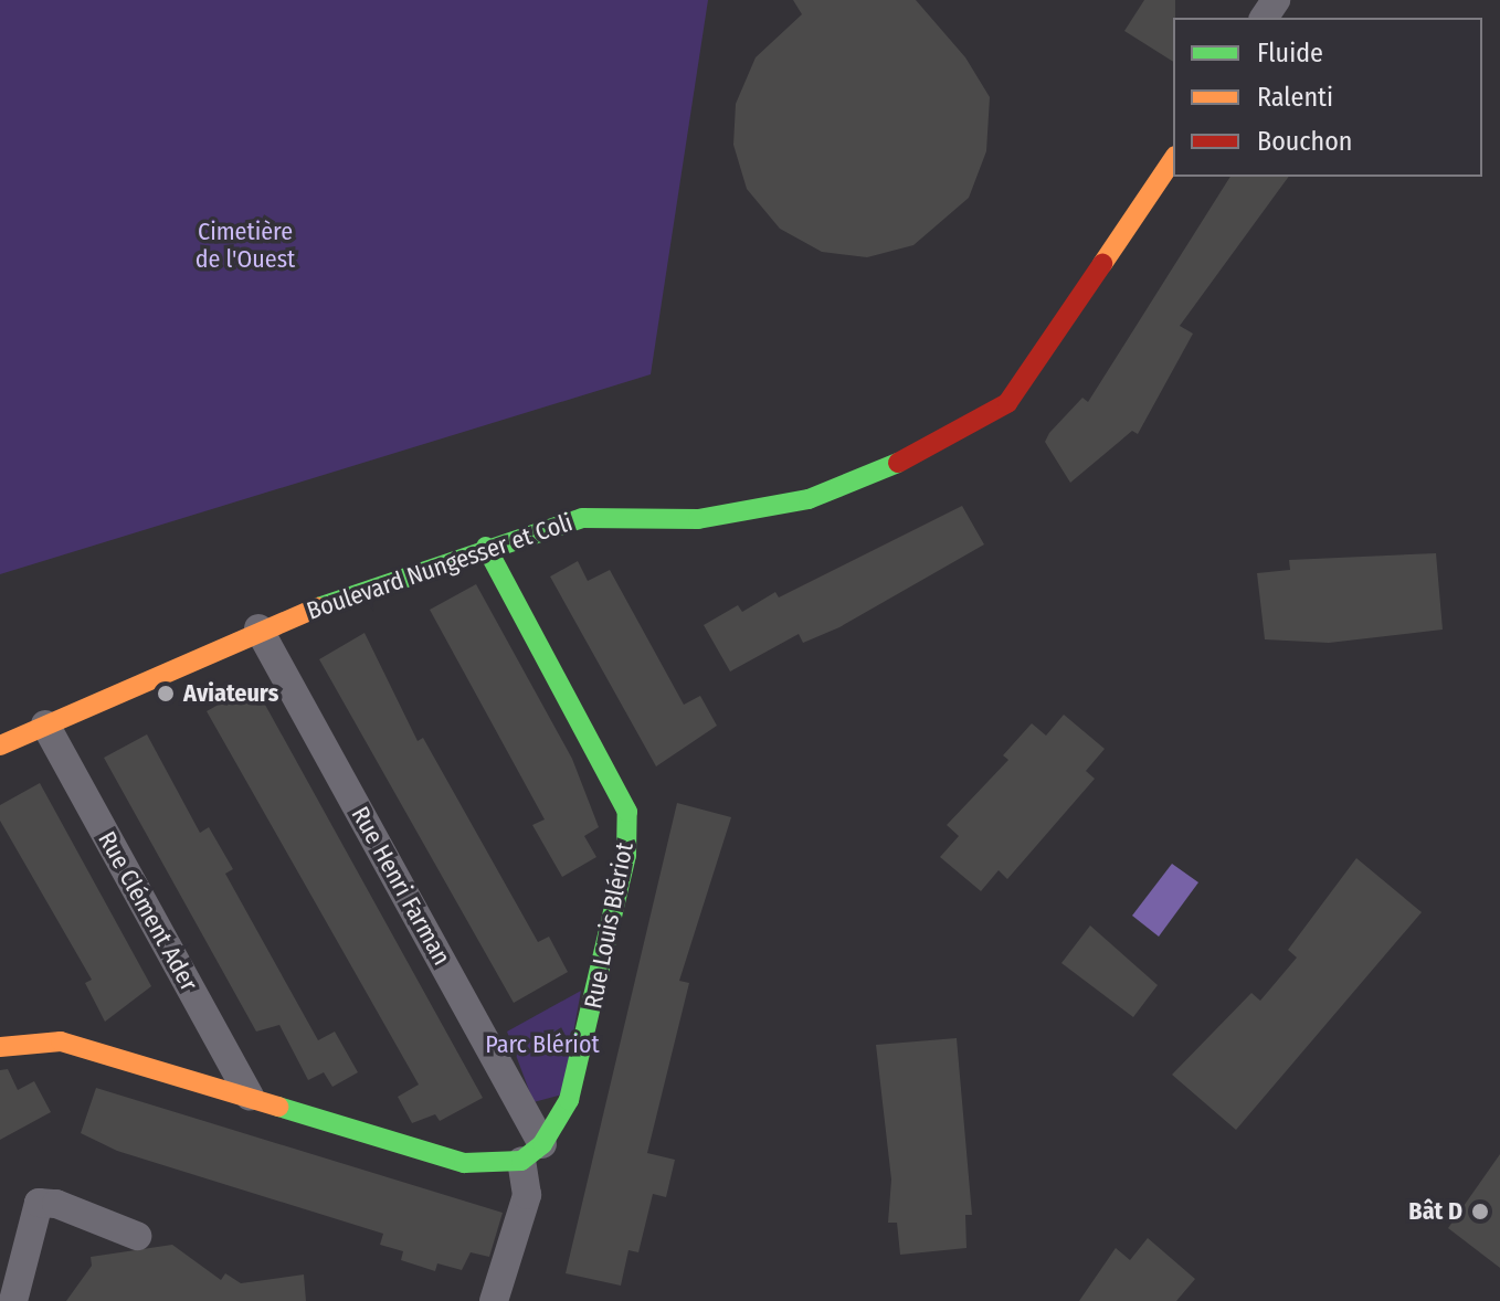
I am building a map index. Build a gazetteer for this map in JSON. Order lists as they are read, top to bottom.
{
  "streets": {
    "street": [
      "Boulevard Nungesser et Coli",
      "Rue Henri Farman",
      "Rue Clément Ader",
      "Rue Louis Blériot"
    ]
  },
  "crossings": [
    ["Boulevard Nungesser et Coli", "Rue Henri Farman"],
    ["Boulevard Nungesser et Coli", "Rue Clément Ader"],
    ["Boulevard Nungesser et Coli", "Rue Louis Blériot"],
    ["Rue Henri Farman", "Rue Louis Blériot"]
  ],
  "parks": ["Cimetière de l'Ouest", "Parc Blériot"],
  "places": ["Aviateurs", "Bât D"],
  "legend": ["Fluide", "Ralenti", "Bouchon"]
}
